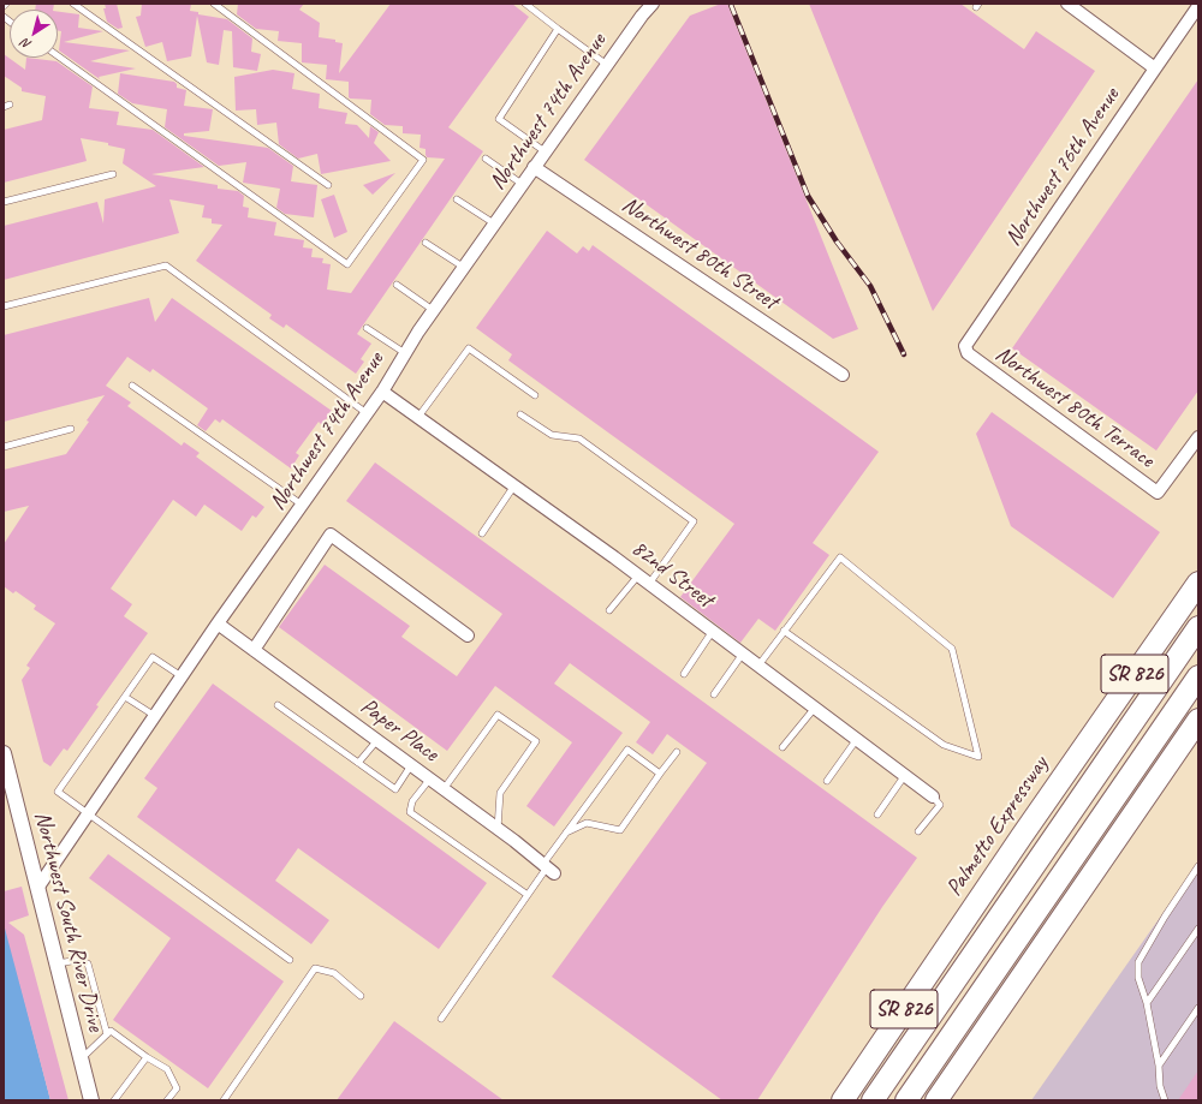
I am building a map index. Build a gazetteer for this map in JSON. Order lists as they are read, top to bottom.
{
  "streets": {
    "highway": ["SR 826", "Palmetto Expressway"],
    "street": [
      "Northwest 74th Avenue",
      "Northwest 76th Avenue",
      "Northwest 80th Street",
      "Northwest 80th Terrace",
      "82nd Street",
      "Paper Place",
      "Northwest South River Drive"
    ]
  },
  "crossings": [
    ["Northwest 74th Avenue", "Northwest 80th Street"],
    ["Northwest 74th Avenue", "82nd Street"],
    ["Northwest 74th Avenue", "Paper Place"],
    ["Northwest 74th Avenue", "Northwest South River Drive"],
    ["Northwest 76th Avenue", "Northwest 80th Terrace"]
  ],
  "north": "bottom left"
}
